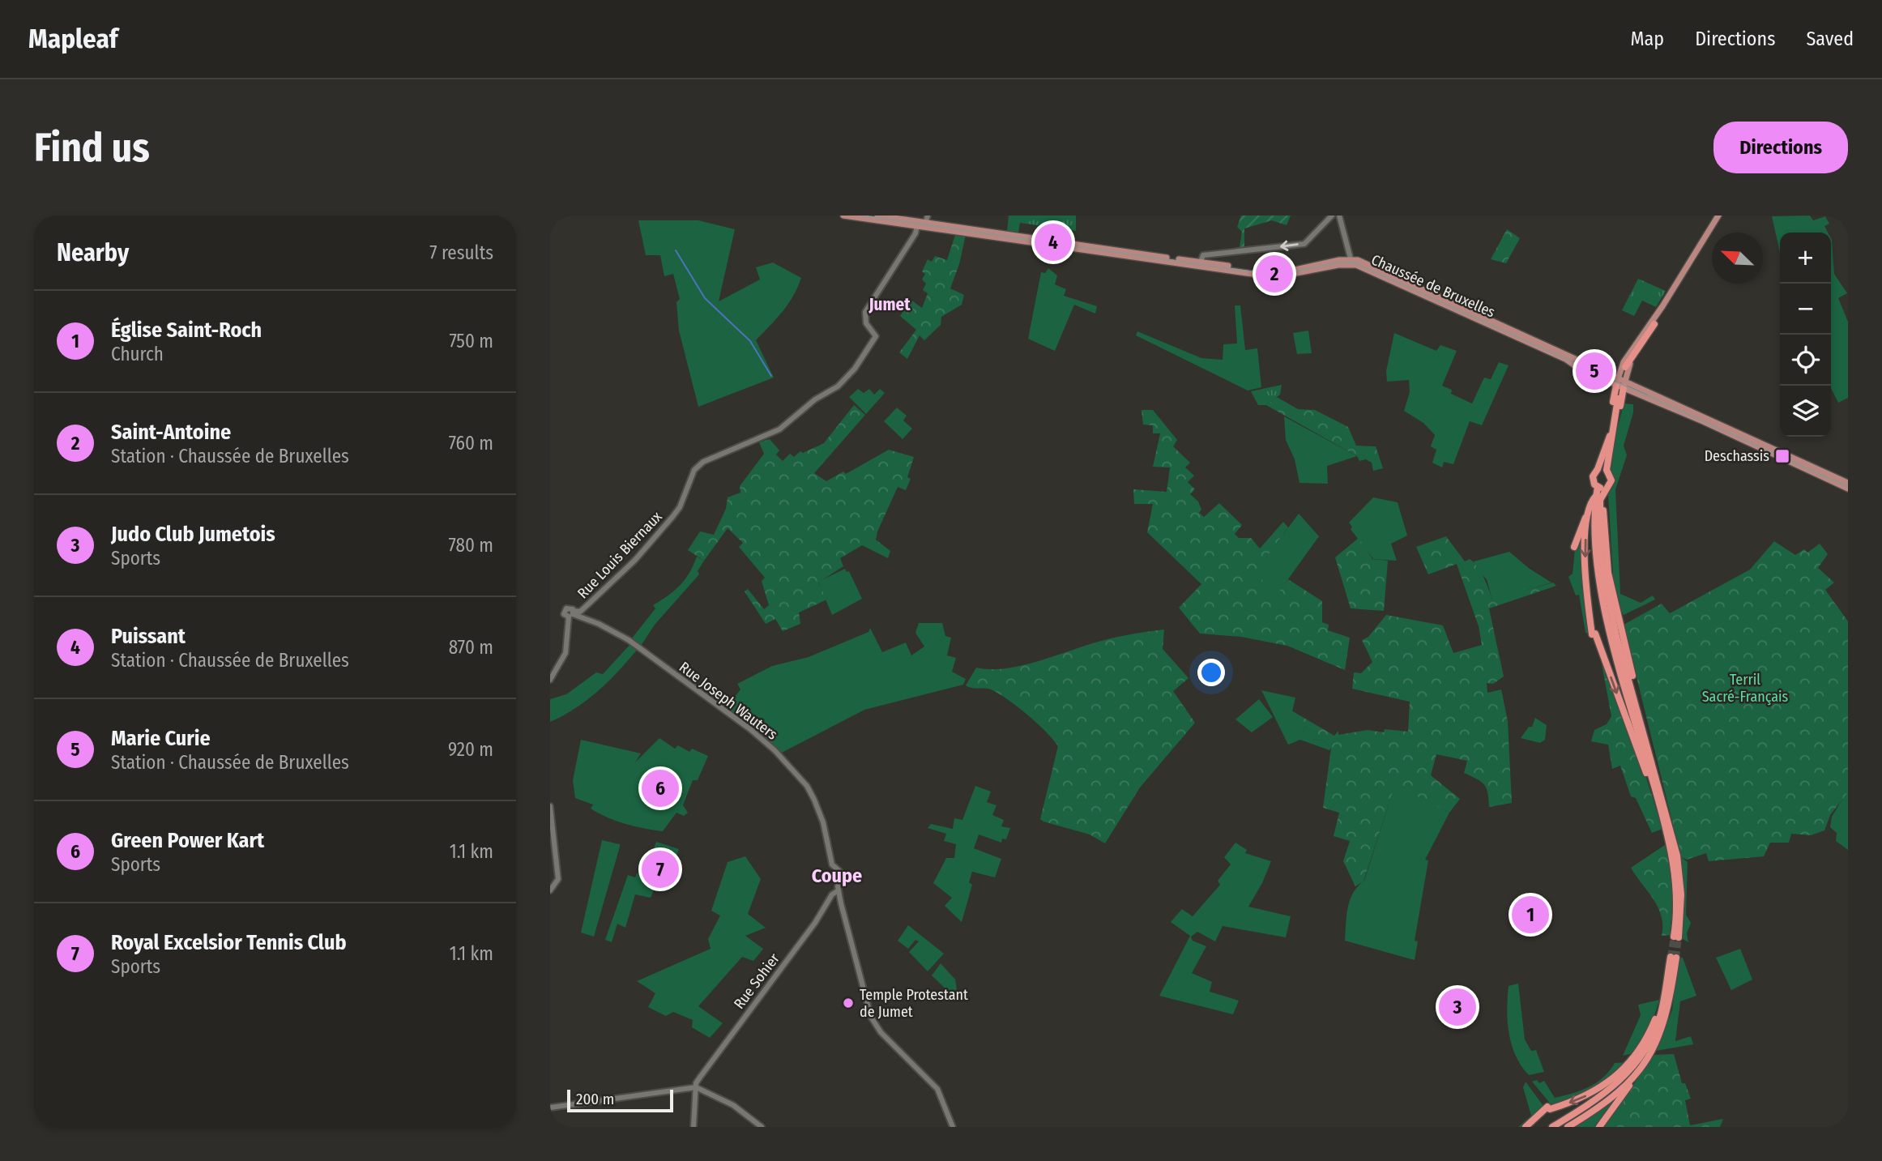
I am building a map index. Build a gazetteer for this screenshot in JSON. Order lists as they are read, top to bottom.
{
  "streets": {
    "main road": ["Chaussée de Bruxelles"],
    "street": ["Rue Louis Biernaux", "Rue Joseph Wauters", "Rue Sohier"]
  },
  "crossings": [
    ["Chaussée de Bruxelles", "Rue Louis Biernaux"],
    ["Rue Louis Biernaux", "Rue Joseph Wauters"],
    ["Rue Joseph Wauters", "Rue Sohier"]
  ],
  "districts": ["Jumet", "Coupe"],
  "parks": ["Terril Sacré-Français"],
  "places": {
    "transit": ["Deschassis"],
    "other": ["Temple Protestant de Jumet"]
  },
  "scale_bar": "200 m",
  "north": "top left",
  "page": {
    "header": "Mapleaf",
    "nav": ["Map", "Directions", "Saved"],
    "buttons": "Directions",
    "title": "Find us",
    "heading": ["Nearby", "7 results"],
    "pins": [
      "4",
      "2",
      "5",
      "6",
      "7",
      "1",
      "3"
    ],
    "map_buttons": ["+", "−"],
    "list": [
      {
        "mark": "1",
        "name": "Église Saint-Roch",
        "note": "Church",
        "value": "750 m"
      },
      {
        "mark": "2",
        "name": "Saint-Antoine",
        "note": "Station · Chaussée de Bruxelles",
        "value": "760 m"
      },
      {
        "mark": "3",
        "name": "Judo Club Jumetois",
        "note": "Sports",
        "value": "780 m"
      },
      {
        "mark": "4",
        "name": "Puissant",
        "note": "Station · Chaussée de Bruxelles",
        "value": "870 m"
      },
      {
        "mark": "5",
        "name": "Marie Curie",
        "note": "Station · Chaussée de Bruxelles",
        "value": "920 m"
      },
      {
        "mark": "6",
        "name": "Green Power Kart",
        "note": "Sports",
        "value": "1.1 km"
      },
      {
        "mark": "7",
        "name": "Royal Excelsior Tennis Club",
        "note": "Sports",
        "value": "1.1 km"
      }
    ],
    "scale": "200 m"
  }
}
